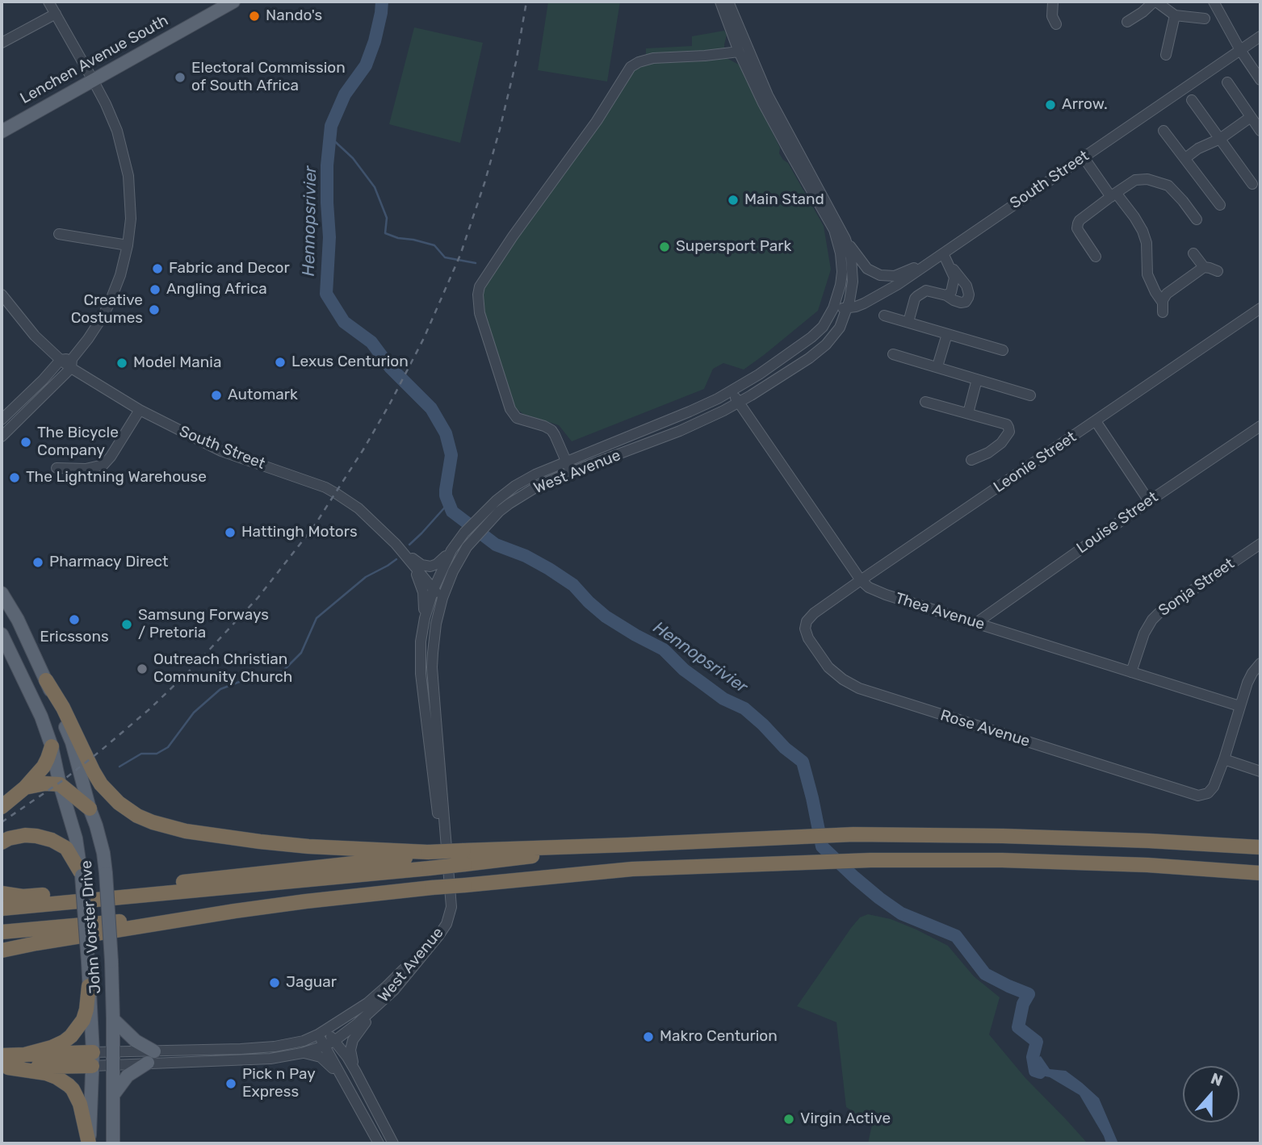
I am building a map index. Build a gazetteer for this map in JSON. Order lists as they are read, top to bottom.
{
  "streets": {
    "main road": ["Lenchen Avenue South", "John Vorster Drive"],
    "street": [
      "South Street",
      "Leonie Street",
      "West Avenue",
      "Louise Street",
      "Sonja Street",
      "Thea Avenue",
      "Rose Avenue"
    ]
  },
  "crossings": [
    ["South Street", "West Avenue"],
    ["Leonie Street", "Thea Avenue"],
    ["Leonie Street", "Rose Avenue"],
    ["West Avenue", "Thea Avenue"],
    ["West Avenue", "John Vorster Drive"],
    ["Louise Street", "Thea Avenue"],
    ["Sonja Street", "Thea Avenue"]
  ],
  "water": ["Hennopsrivier"],
  "places": [
    "Nando's",
    "Electoral Commission of South Africa",
    "Arrow.",
    "Main Stand",
    "Supersport Park",
    "Fabric and Decor",
    "Angling Africa",
    "Creative Costumes",
    "Lexus Centurion",
    "Model Mania",
    "Automark",
    "The Bicycle Company",
    "The Lightning Warehouse",
    "Hattingh Motors",
    "Pharmacy Direct",
    "Ericssons",
    "Samsung Forways / Pretoria",
    "Outreach Christian Community Church",
    "Jaguar",
    "Makro Centurion",
    "Pick n Pay Express",
    "Virgin Active"
  ],
  "north": "top"
}
